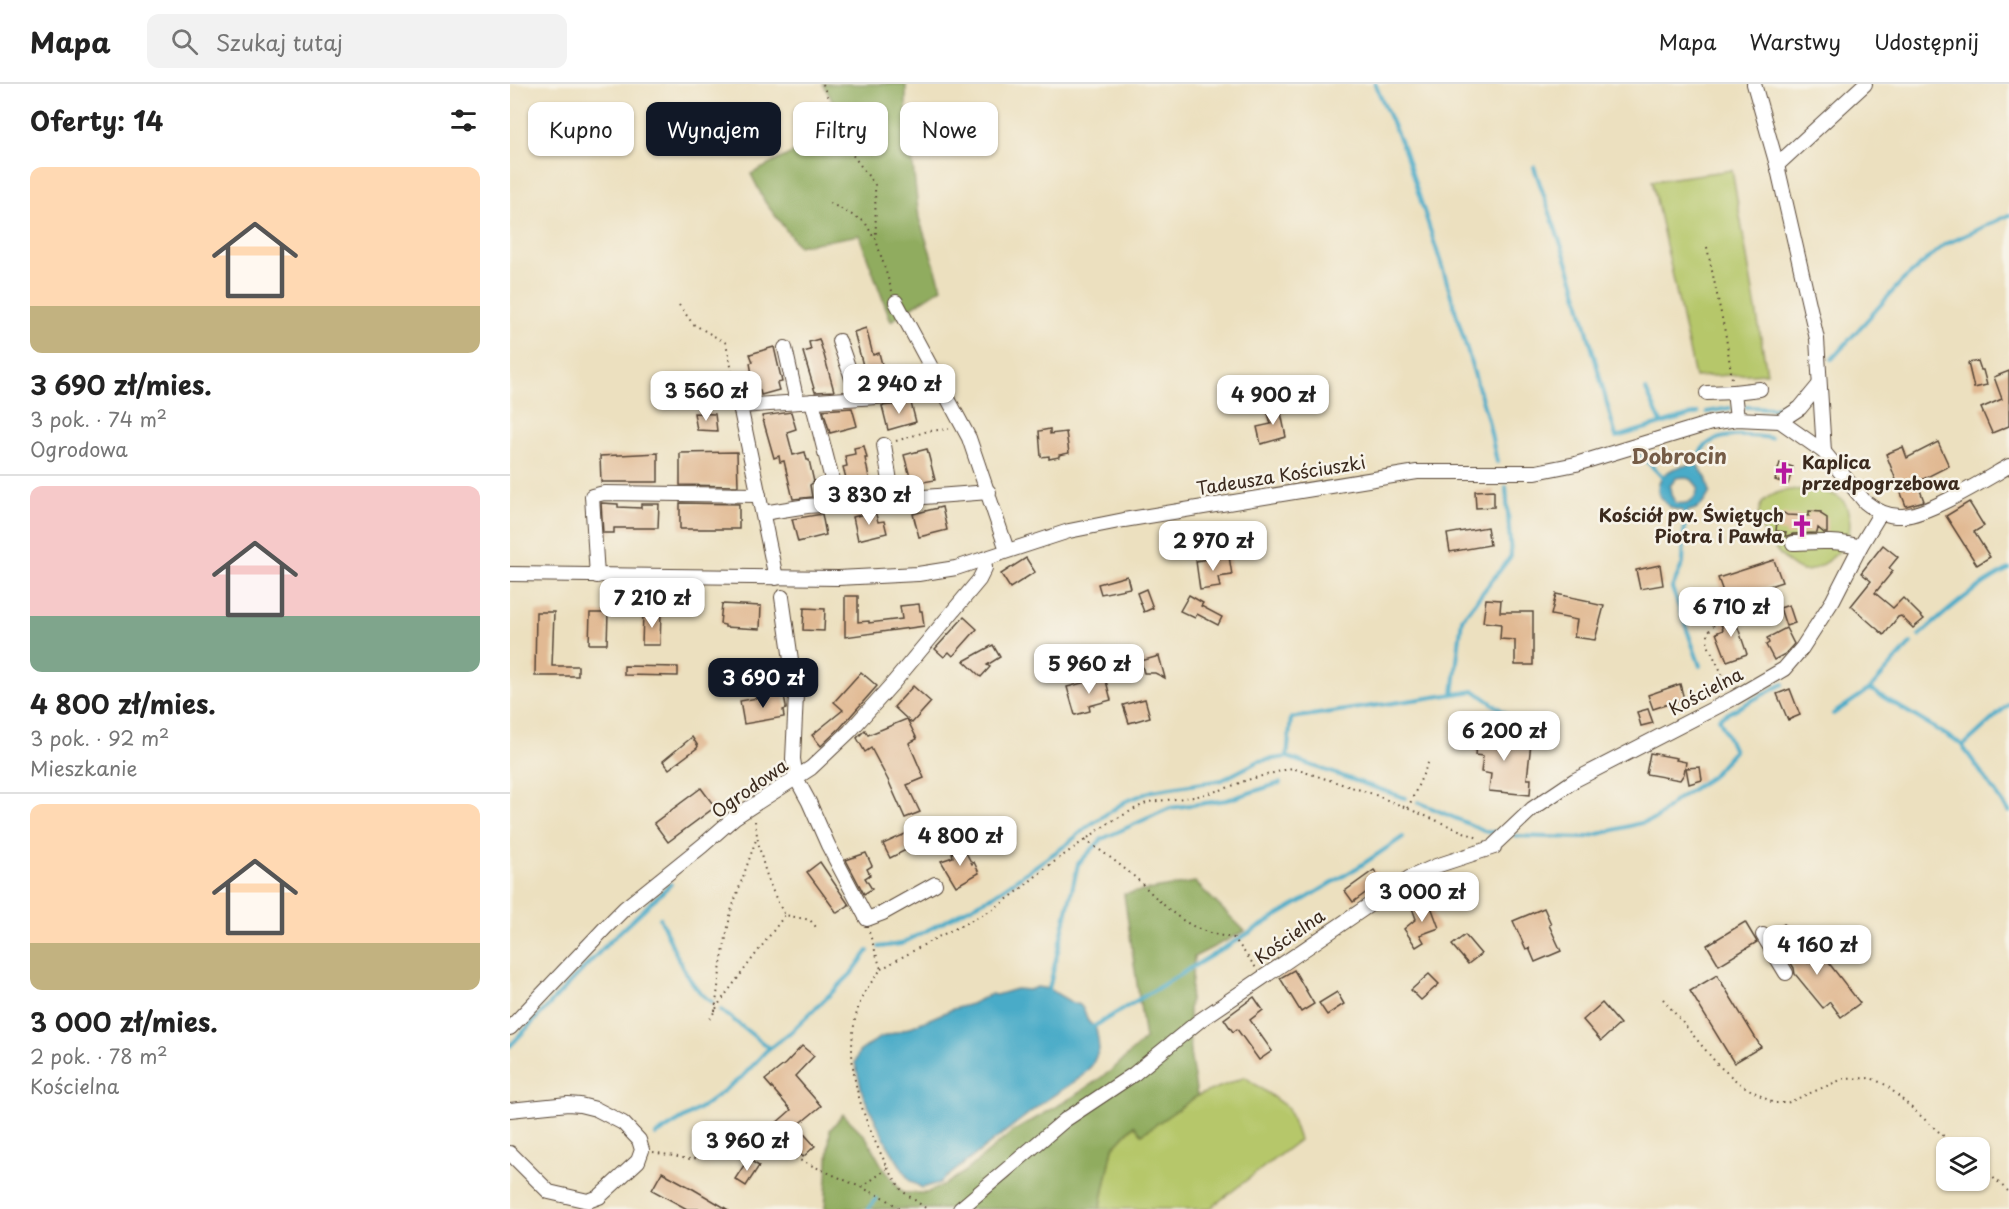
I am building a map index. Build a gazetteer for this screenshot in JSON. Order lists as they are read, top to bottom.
{
  "streets": {
    "street": ["Tadeusza Kościuszki", "Kościelna", "Ogrodowa"]
  },
  "crossings": [
    ["Tadeusza Kościuszki", "Ogrodowa"]
  ],
  "districts": ["Dobrocin"],
  "places": {
    "church": ["Kaplica przedpogrzebowa", "Kościół pw. Świętych Piotra i Pawła"]
  },
  "page": {
    "header": "Mapa",
    "search": "Szukaj tutaj",
    "nav": ["Mapa", "Warstwy", "Udostępnij"],
    "heading": "Oferty: 14",
    "chip": [
      "Kupno",
      "Wynajem",
      "Filtry",
      "Nowe"
    ],
    "list": [
      {
        "name": "3 690 zł/mies.",
        "note": "3 pok. · 74 m² · Ogrodowa"
      },
      {
        "name": "4 800 zł/mies.",
        "note": "3 pok. · 92 m² · Mieszkanie"
      },
      {
        "name": "3 000 zł/mies.",
        "note": "2 pok. · 78 m² · Kościelna"
      }
    ],
    "price": [
      "2 940 zł",
      "3 560 zł",
      "4 900 zł",
      "3 830 zł",
      "2 970 zł",
      "7 210 zł",
      "6 710 zł",
      "5 960 zł",
      "3 690 zł",
      "6 200 zł",
      "4 800 zł",
      "3 000 zł",
      "4 160 zł",
      "3 960 zł"
    ]
  }
}
